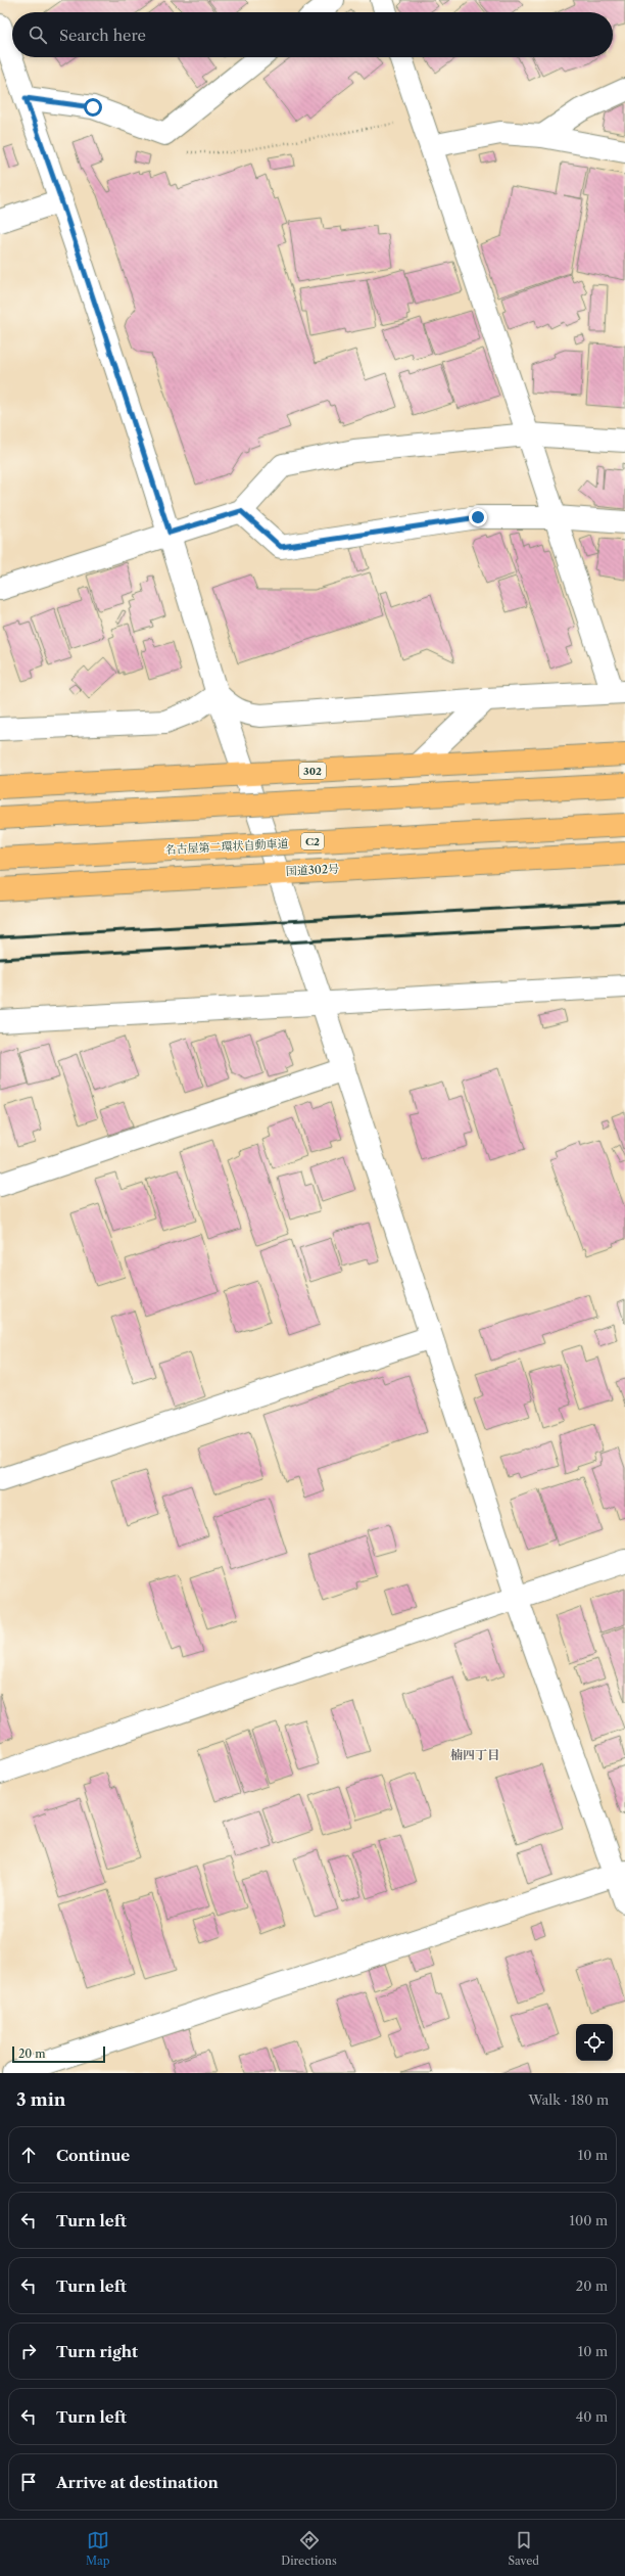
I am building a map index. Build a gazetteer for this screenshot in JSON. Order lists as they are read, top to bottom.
{
  "streets": {
    "highway": [
      "302",
      "C2",
      "名古屋第二環状自動車道",
      "国道302号"
    ]
  },
  "districts": ["楠四丁目"],
  "scale_bar": "20 m",
  "page": {
    "search": "Search here",
    "scale": "20 m",
    "heading": ["3 min", "Walk · 180 m"],
    "list": [
      ["Continue", "10 m"],
      ["Turn left", "100 m"],
      ["Turn left", "20 m"],
      ["Turn right", "10 m"],
      ["Turn left", "40 m"],
      "Arrive at destination"
    ],
    "nav": ["Map", "Directions", "Saved"]
  }
}
